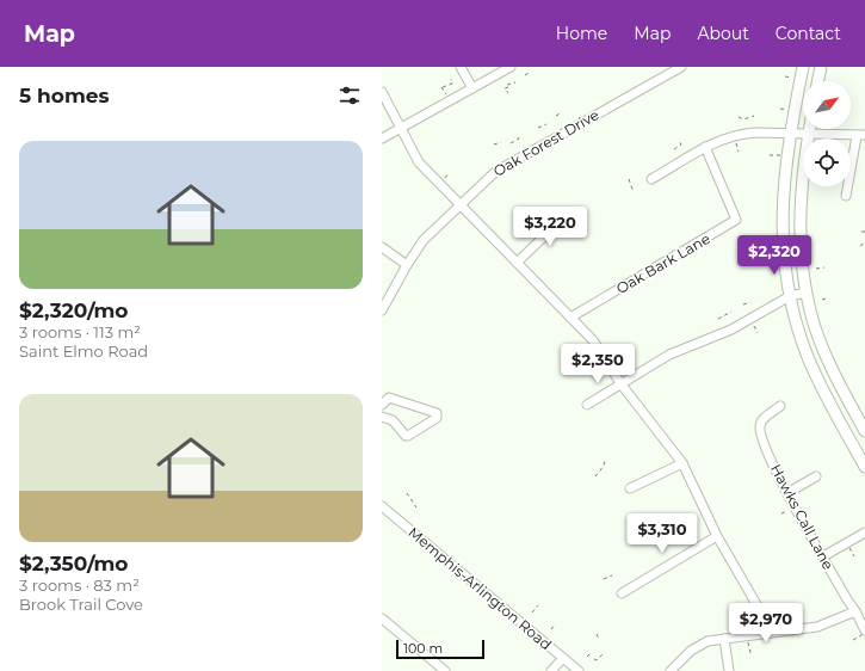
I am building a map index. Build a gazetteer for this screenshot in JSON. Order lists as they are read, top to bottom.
{
  "streets": {
    "street": [
      "Oak Forest Drive",
      "Oak Bark Lane",
      "Hawks Call Lane",
      "Memphis-Arlington Road"
    ]
  },
  "scale_bar": "100 m",
  "north": "top right",
  "page": {
    "header": "Map",
    "nav": [
      "Home",
      "Map",
      "About",
      "Contact"
    ],
    "heading": "5 homes",
    "list": [
      {
        "name": "$2,320/mo",
        "note": "3 rooms · 113 m² · Saint Elmo Road"
      },
      {
        "name": "$2,350/mo",
        "note": "3 rooms · 83 m² · Brook Trail Cove"
      }
    ],
    "price": [
      "$3,220",
      "$2,320",
      "$2,350",
      "$3,310",
      "$2,970"
    ],
    "scale": "100 m"
  }
}
